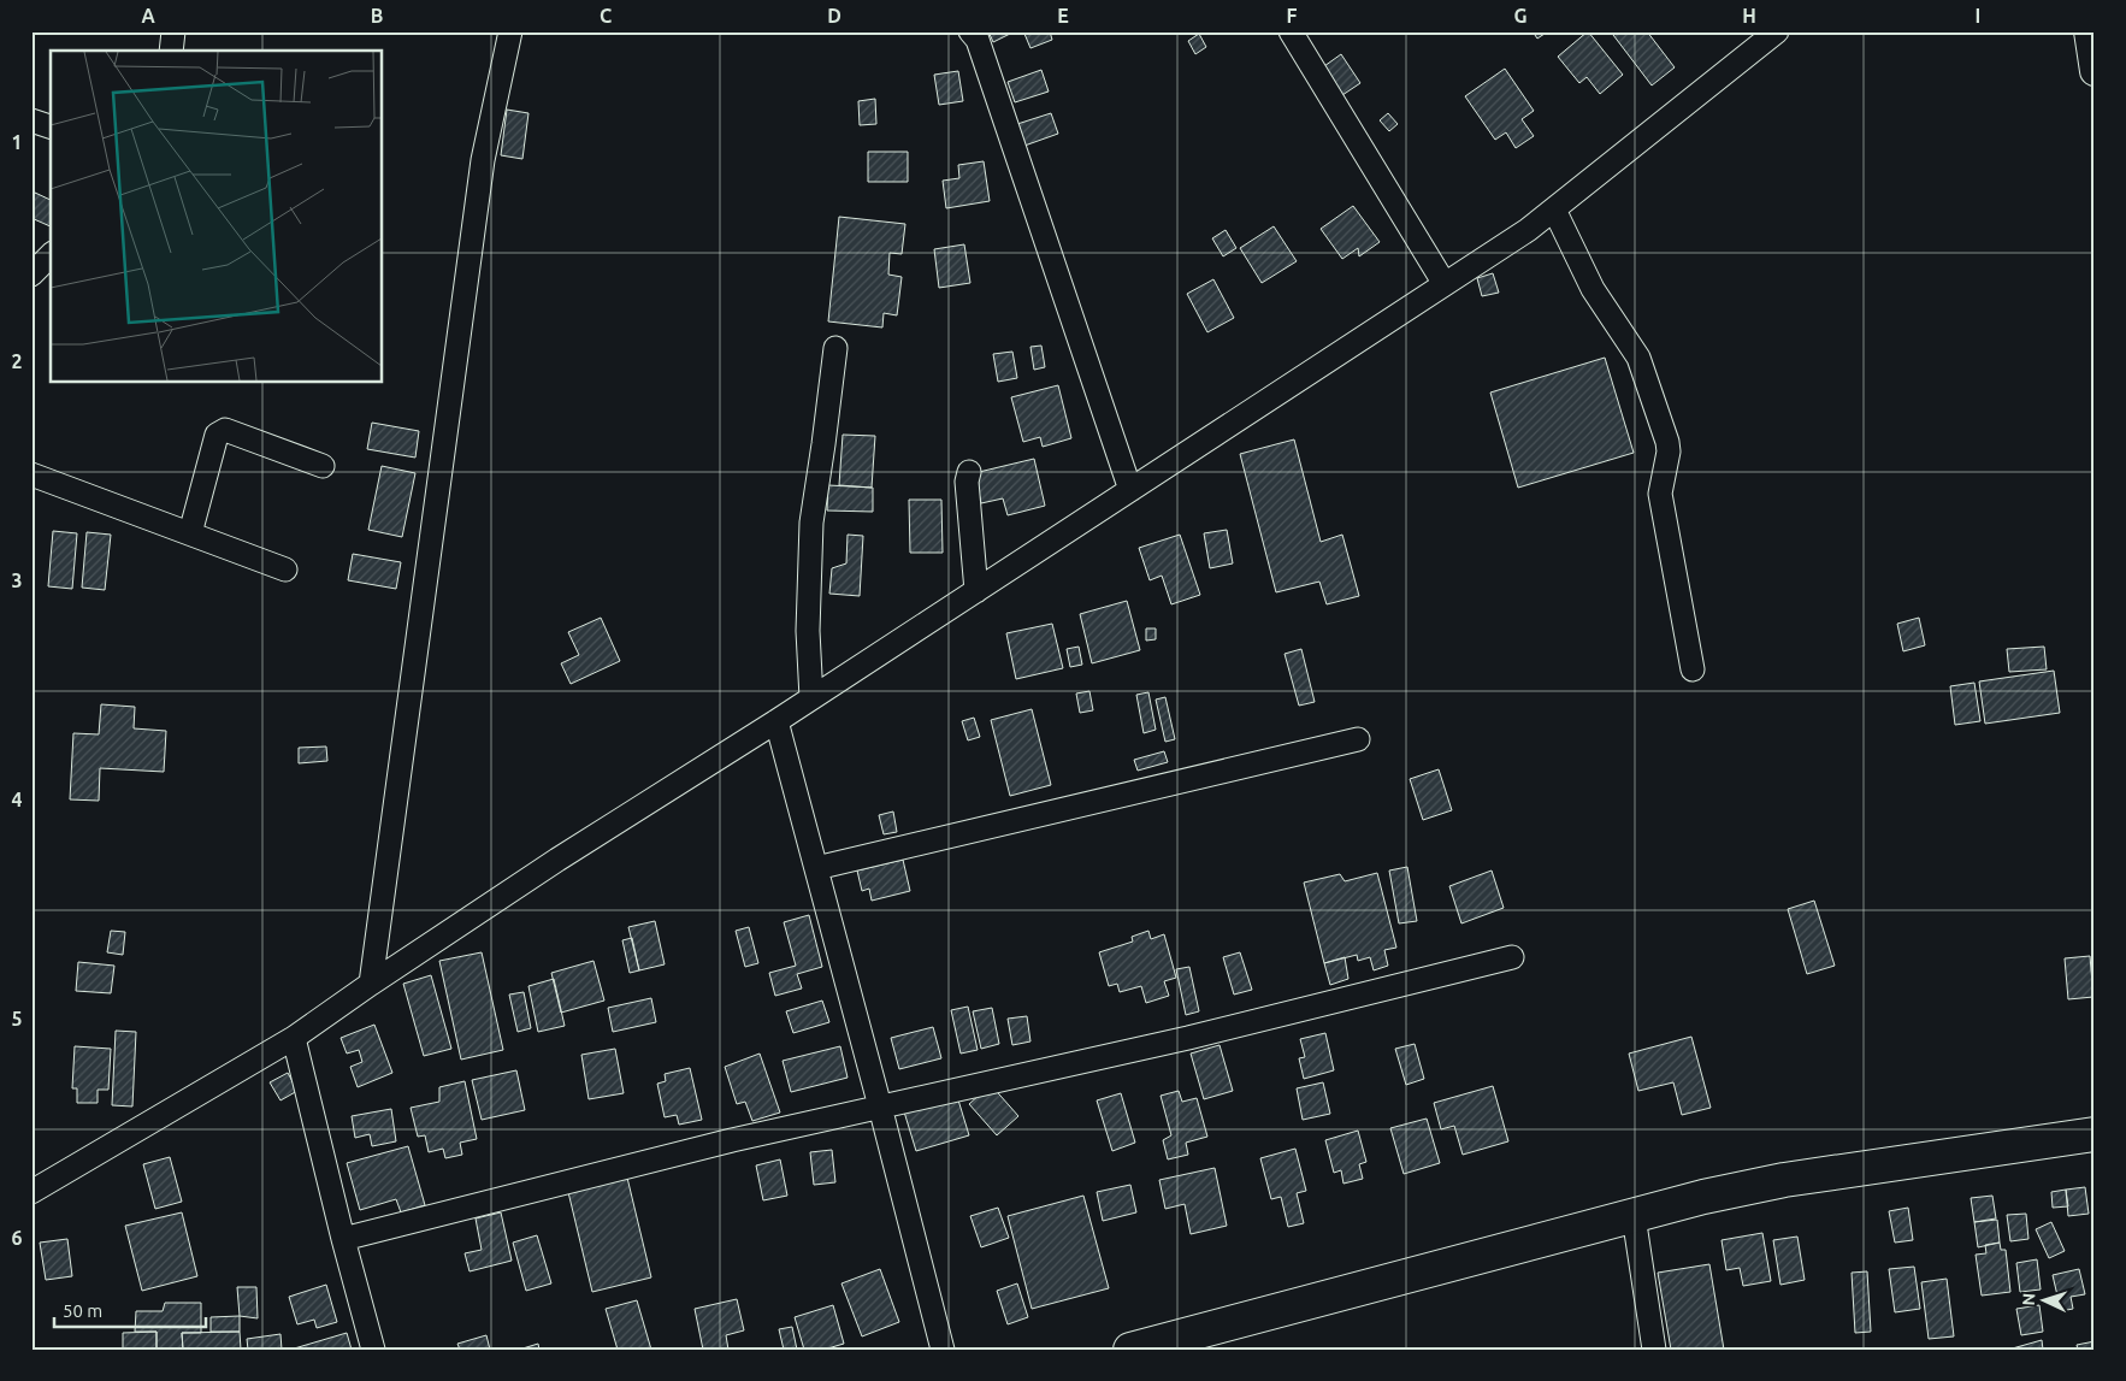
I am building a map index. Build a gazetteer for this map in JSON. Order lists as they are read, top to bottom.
{
  "scale_bar": "50 m",
  "north": "left",
  "grid": {
    "columns": [
      "A",
      "B",
      "C",
      "D",
      "E",
      "F",
      "G",
      "H",
      "I"
    ],
    "rows": [
      "1",
      "2",
      "3",
      "4",
      "5",
      "6"
    ]
  }
}
